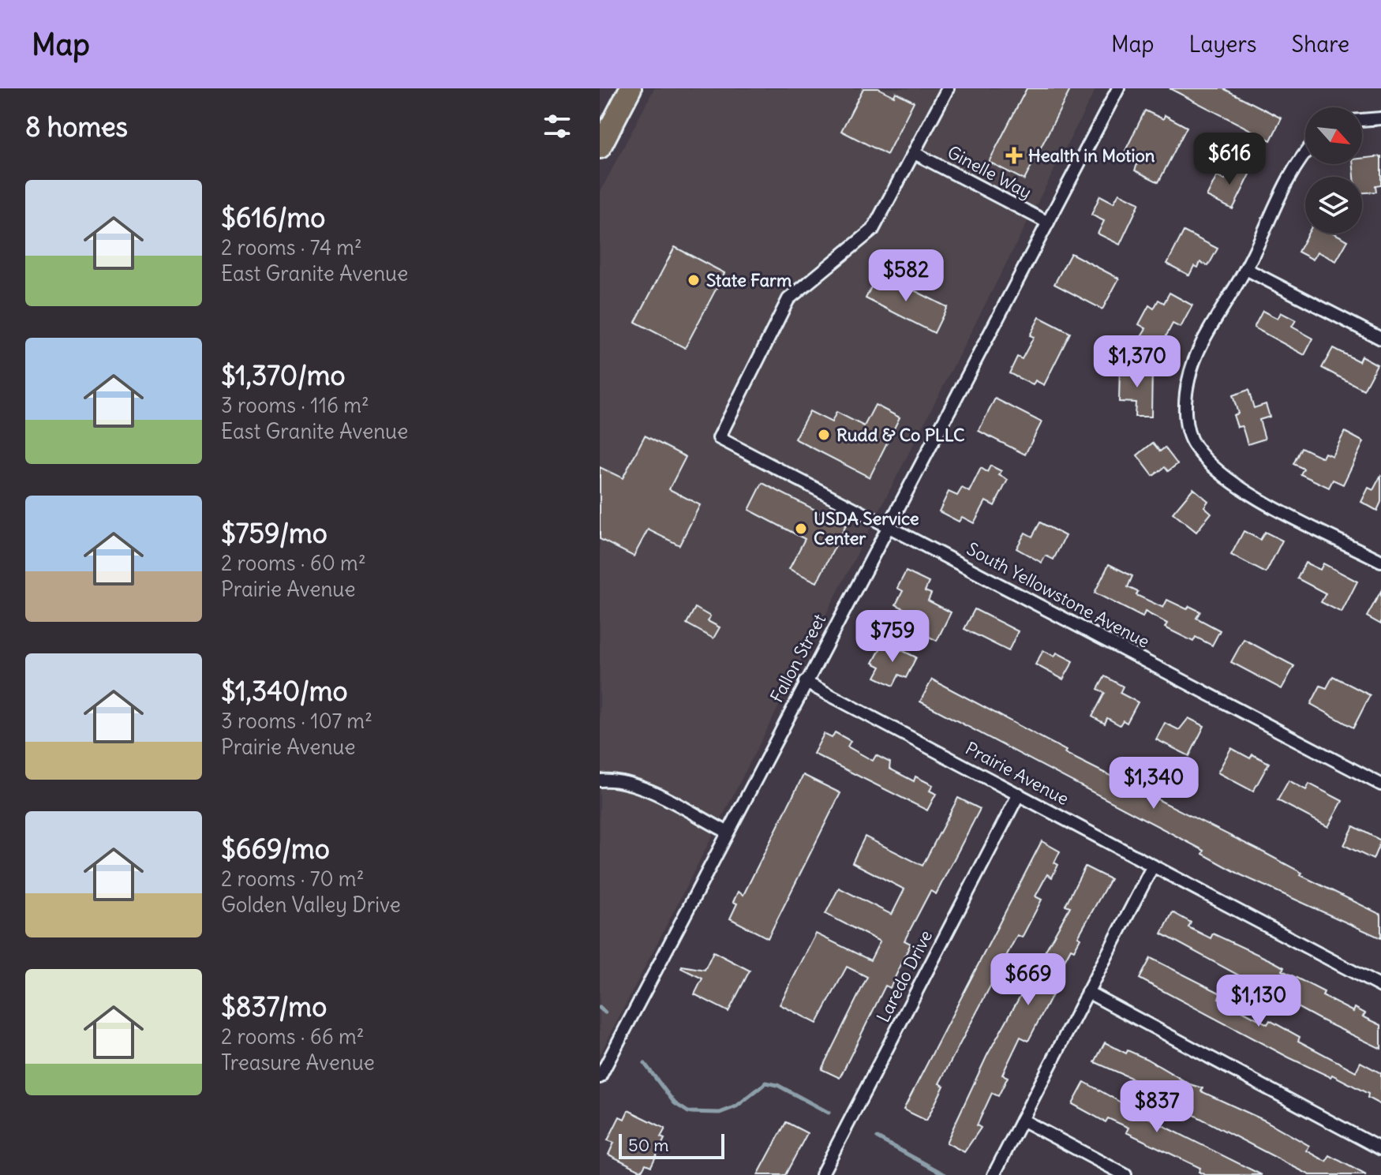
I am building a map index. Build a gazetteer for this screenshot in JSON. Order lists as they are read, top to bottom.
{
  "streets": {
    "street": [
      "Ginelle Way",
      "South Yellowstone Avenue",
      "Fallon Street",
      "Prairie Avenue",
      "Laredo Drive"
    ]
  },
  "crossings": [
    ["Ginelle Way", "South Yellowstone Avenue"],
    ["Ginelle Way", "Fallon Street"],
    ["South Yellowstone Avenue", "Fallon Street"],
    ["Fallon Street", "Prairie Avenue"],
    ["Prairie Avenue", "Laredo Drive"]
  ],
  "places": {
    "health": ["Health in Motion"],
    "other": ["State Farm", "Rudd & Co PLLC", "USDA Service Center"]
  },
  "scale_bar": "50 m",
  "north": "bottom right",
  "page": {
    "header": "Map",
    "nav": ["Map", "Layers", "Share"],
    "heading": "8 homes",
    "price": [
      "$616",
      "$582",
      "$1,370",
      "$759",
      "$1,340",
      "$669",
      "$1,130",
      "$837"
    ],
    "list": [
      {
        "name": "$616/mo",
        "note": "2 rooms · 74 m² · East Granite Avenue"
      },
      {
        "name": "$1,370/mo",
        "note": "3 rooms · 116 m² · East Granite Avenue"
      },
      {
        "name": "$759/mo",
        "note": "2 rooms · 60 m² · Prairie Avenue"
      },
      {
        "name": "$1,340/mo",
        "note": "3 rooms · 107 m² · Prairie Avenue"
      },
      {
        "name": "$669/mo",
        "note": "2 rooms · 70 m² · Golden Valley Drive"
      },
      {
        "name": "$837/mo",
        "note": "2 rooms · 66 m² · Treasure Avenue"
      }
    ],
    "scale": "50 m"
  }
}
